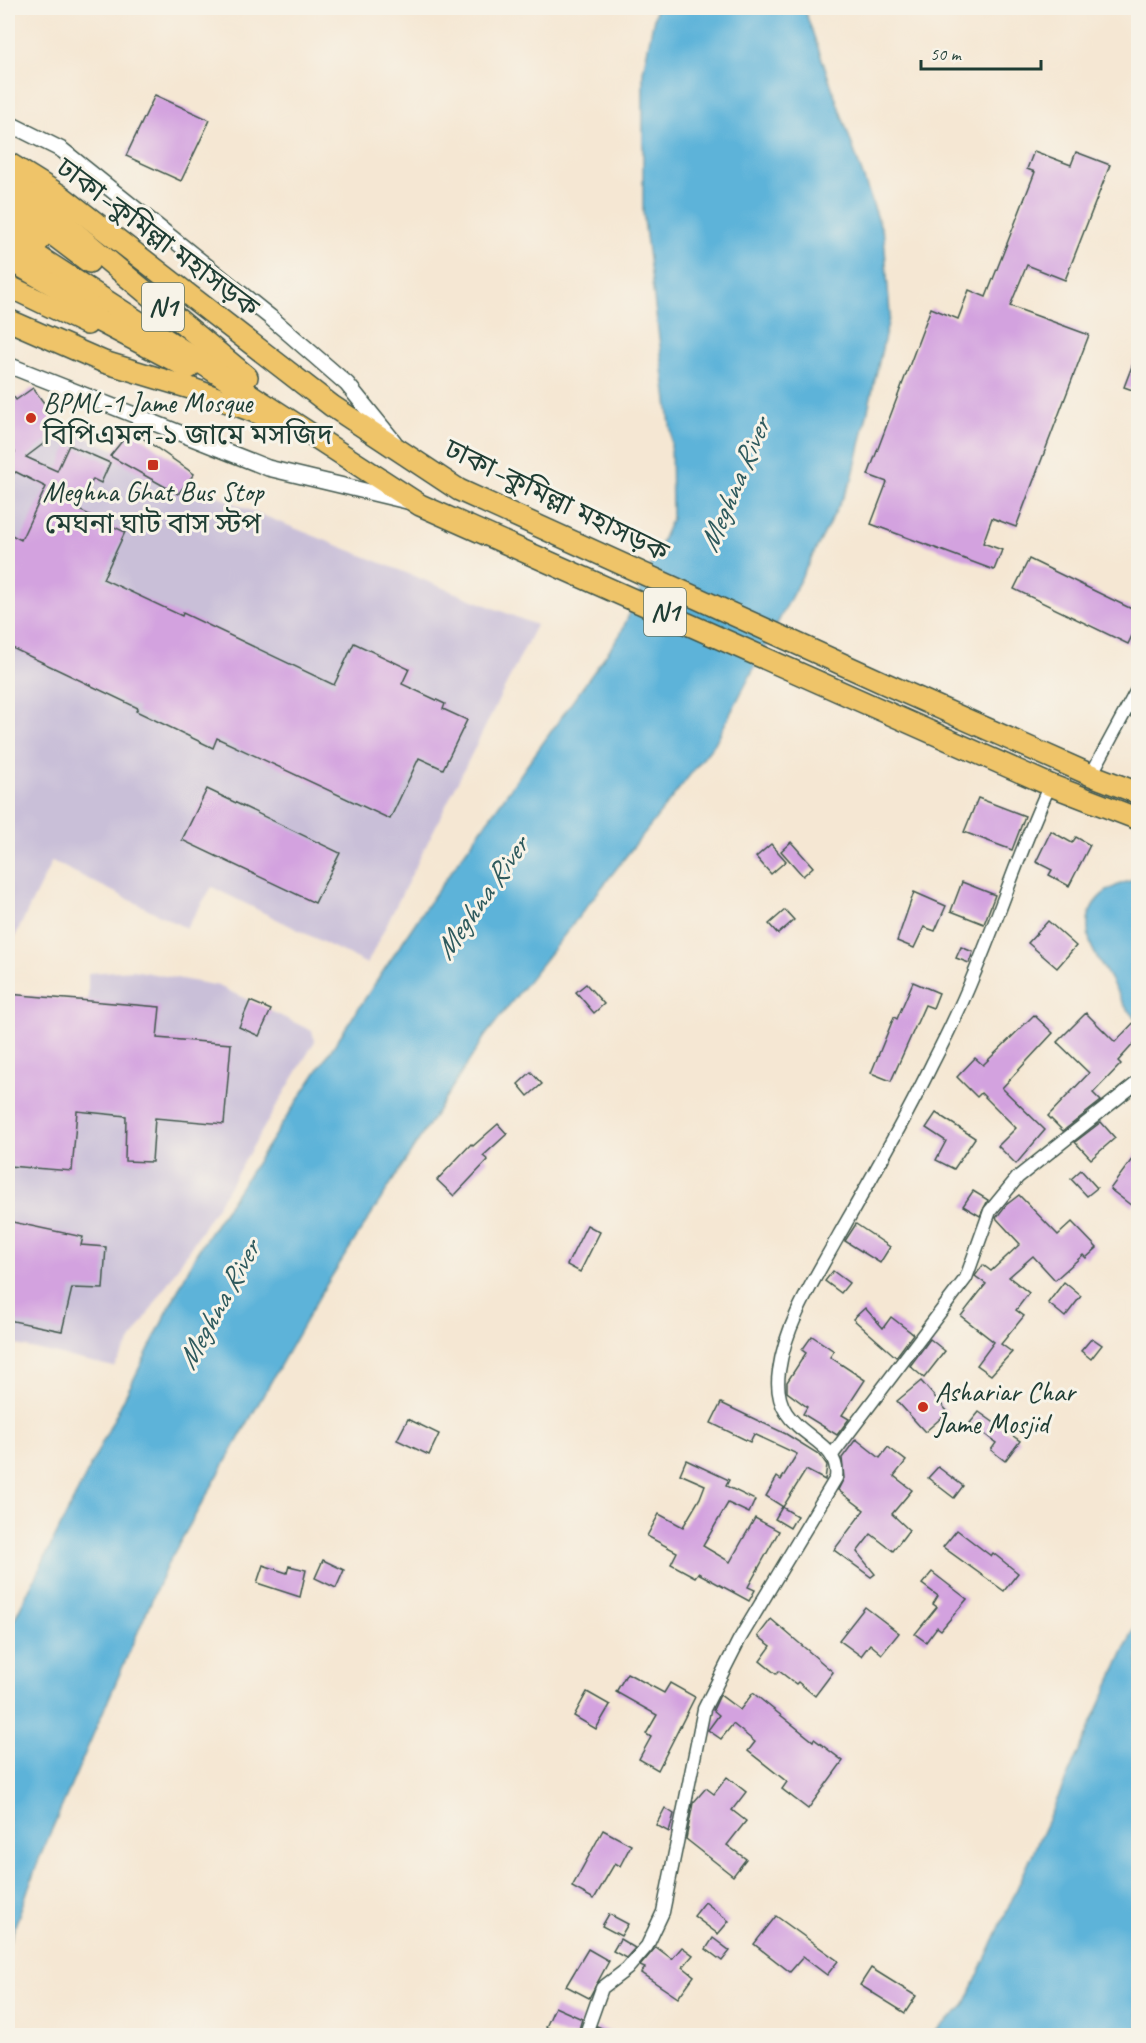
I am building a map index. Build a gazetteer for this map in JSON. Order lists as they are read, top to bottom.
{
  "streets": {
    "highway": ["ঢাকা–কুমিল্লা মহাসড়ক", "N1"]
  },
  "water": ["Meghna River"],
  "places": {
    "other": ["BPML-1 Jame Mosque বিপিএমল-১ জামে মসজিদ", "Ashariar Char Jame Mosjid"],
    "transit": ["Meghna Ghat Bus Stop মেঘনা ঘাট বাস স্টপ"]
  },
  "scale_bar": "50 m"
}
